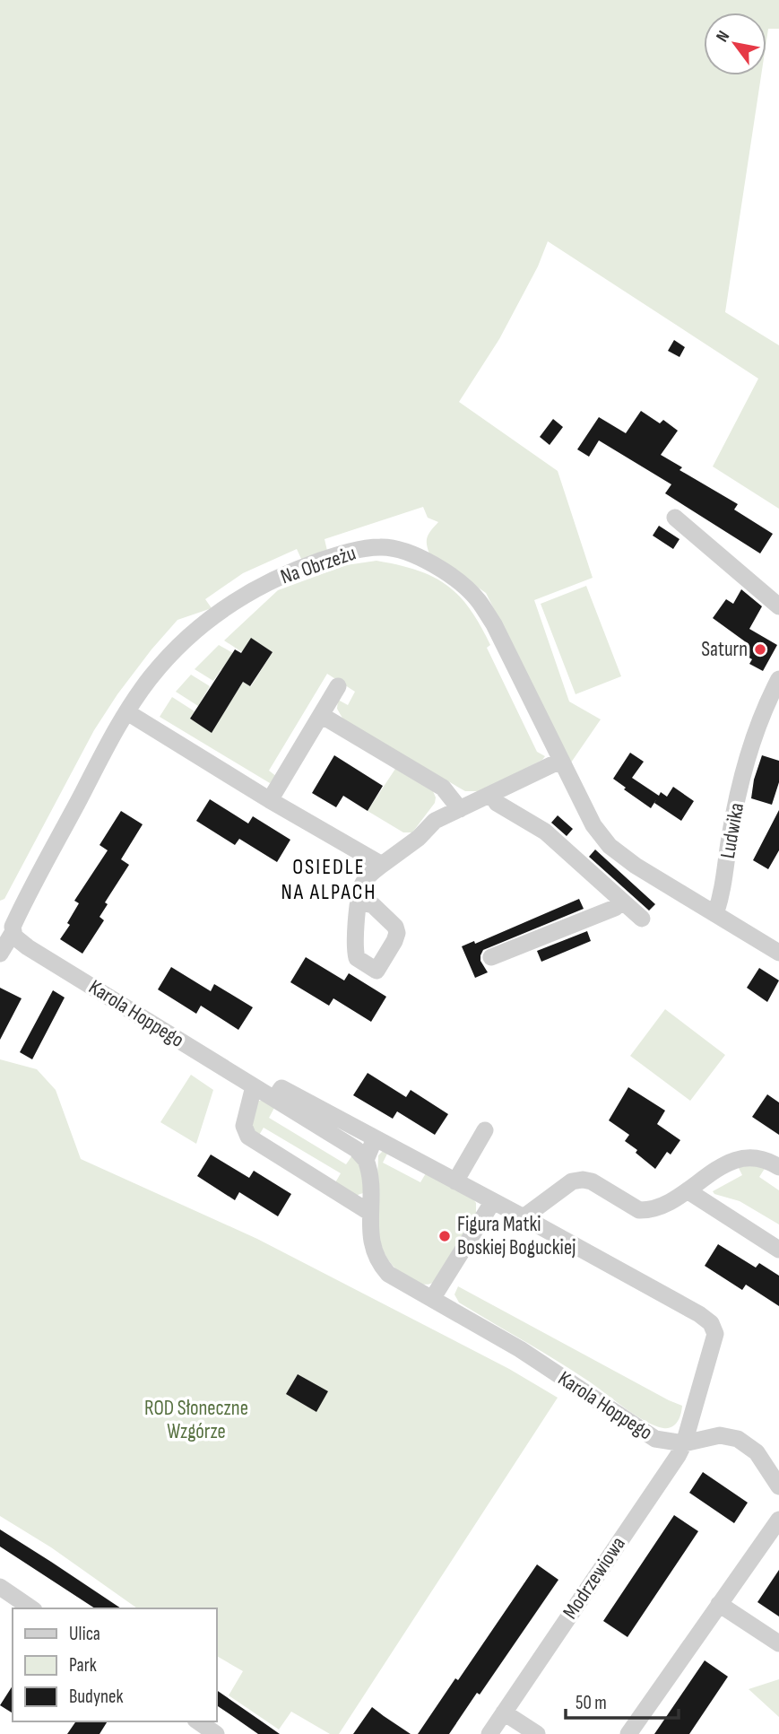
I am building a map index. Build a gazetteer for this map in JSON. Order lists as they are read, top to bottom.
{
  "streets": {
    "street": [
      "Na Obrzeżu",
      "Ludwika",
      "Karola Hoppego",
      "Modrzewiowa"
    ]
  },
  "crossings": [
    ["Na Obrzeżu", "Ludwika"],
    ["Na Obrzeżu", "Karola Hoppego"],
    ["Karola Hoppego", "Modrzewiowa"]
  ],
  "districts": ["OSIEDLE NA ALPACH"],
  "parks": ["ROD Słoneczne Wzgórze"],
  "places": ["Saturn", "Figura Matki Boskiej Boguckiej"],
  "legend": ["Ulica", "Park", "Budynek"],
  "scale_bar": "50 m",
  "north": "top left"
}
